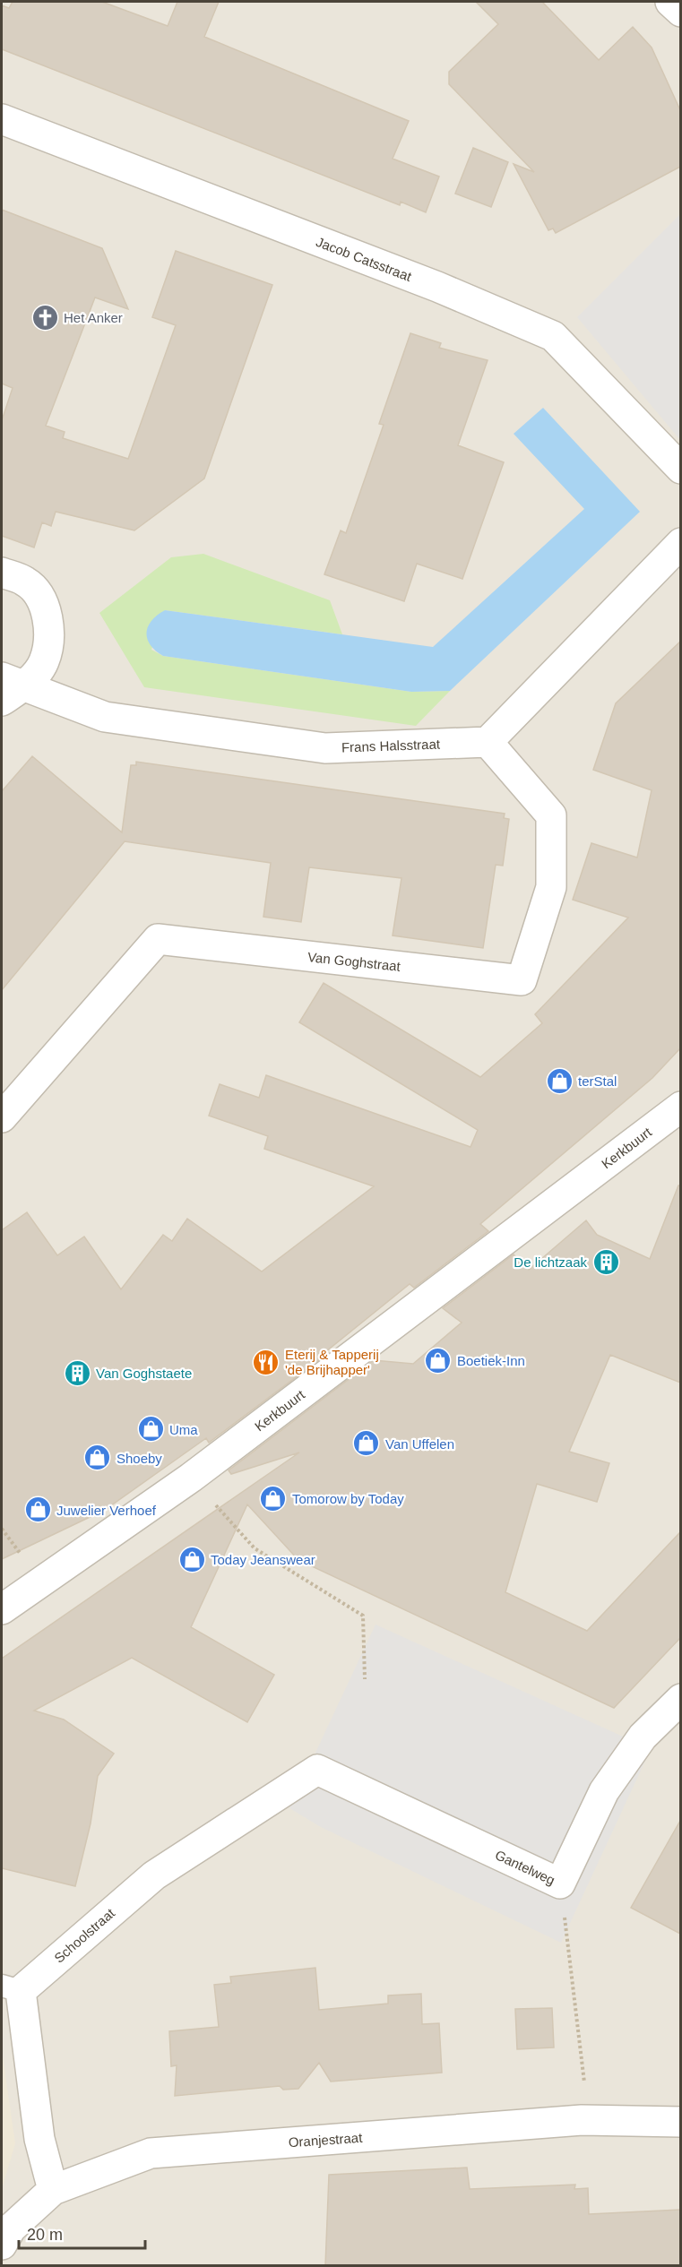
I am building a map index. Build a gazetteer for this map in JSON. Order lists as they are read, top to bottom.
{
  "streets": {
    "street": [
      "Jacob Catsstraat",
      "Frans Halsstraat",
      "Van Goghstraat",
      "Kerkbuurt",
      "Gantelweg",
      "Schoolstraat",
      "Oranjestraat"
    ]
  },
  "crossings": [
    ["Frans Halsstraat", "Van Goghstraat"],
    ["Gantelweg", "Schoolstraat"],
    ["Schoolstraat", "Oranjestraat"]
  ],
  "places": {
    "church": ["Het Anker"],
    "shop": [
      "terStal",
      "Boetiek-Inn",
      "Uma",
      "Van Uffelen",
      "Shoeby",
      "Tomorow by Today",
      "Juwelier Verhoef",
      "Today Jeanswear"
    ],
    "building": ["De lichtzaak", "Van Goghstaete"],
    "restaurant": ["Eterij & Tapperij 'de Brijhapper'"]
  },
  "scale_bar": "20 m"
}
